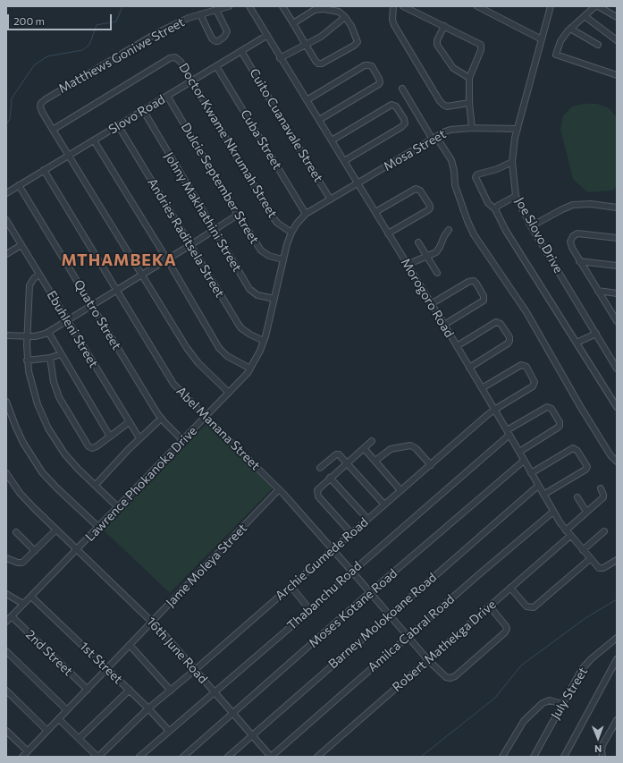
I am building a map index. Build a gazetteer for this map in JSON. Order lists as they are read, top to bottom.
{
  "streets": {
    "street": [
      "Matthews Goniwe Street",
      "Slovo Road",
      "Cuito Cuanavale Street",
      "Cuba Street",
      "Doctor Kwame Nkrumah Street",
      "Mosa Street",
      "Dulcie September Street",
      "Johny Makhathini Street",
      "Joe Slovo Drive",
      "Andries Raditsela Street",
      "Morogoro Road",
      "Quatro Street",
      "Ebuhleni Street",
      "Abel Manana Street",
      "Lawrence Phokanoka Drive",
      "Archie Gumede Road",
      "Jame Moleya Street",
      "Thabanchu Road",
      "Moses Kotane Road",
      "Barney Molokoane Road",
      "Amilca Cabral Road",
      "Robert Mathekga Drive",
      "16th June Road",
      "2nd Street",
      "1st Street",
      "July Street"
    ]
  },
  "crossings": [
    ["Matthews Goniwe Street", "Doctor Kwame Nkrumah Street"],
    ["Slovo Road", "Cuito Cuanavale Street"],
    ["Slovo Road", "Cuba Street"],
    ["Slovo Road", "Doctor Kwame Nkrumah Street"],
    ["Slovo Road", "Dulcie September Street"],
    ["Slovo Road", "Johny Makhathini Street"],
    ["Slovo Road", "Andries Raditsela Street"],
    ["Slovo Road", "Morogoro Road"],
    ["Slovo Road", "Quatro Street"],
    ["Slovo Road", "Abel Manana Street"],
    ["Cuito Cuanavale Street", "Lawrence Phokanoka Drive"],
    ["Cuba Street", "Lawrence Phokanoka Drive"],
    ["Doctor Kwame Nkrumah Street", "Lawrence Phokanoka Drive"],
    ["Mosa Street", "Joe Slovo Drive"],
    ["Mosa Street", "Morogoro Road"],
    ["Mosa Street", "Lawrence Phokanoka Drive"],
    ["Dulcie September Street", "Lawrence Phokanoka Drive"],
    ["Johny Makhathini Street", "Lawrence Phokanoka Drive"],
    ["Andries Raditsela Street", "Lawrence Phokanoka Drive"],
    ["Morogoro Road", "Lawrence Phokanoka Drive"],
    ["Morogoro Road", "Archie Gumede Road"],
    ["Morogoro Road", "Thabanchu Road"],
    ["Morogoro Road", "Moses Kotane Road"],
    ["Morogoro Road", "Barney Molokoane Road"],
    ["Morogoro Road", "Amilca Cabral Road"],
    ["Morogoro Road", "Robert Mathekga Drive"],
    ["Quatro Street", "Lawrence Phokanoka Drive"],
    ["Abel Manana Street", "Lawrence Phokanoka Drive"],
    ["Abel Manana Street", "Archie Gumede Road"],
    ["Abel Manana Street", "Jame Moleya Street"],
    ["Abel Manana Street", "Thabanchu Road"],
    ["Abel Manana Street", "Moses Kotane Road"],
    ["Abel Manana Street", "Barney Molokoane Road"],
    ["Abel Manana Street", "Amilca Cabral Road"],
    ["Abel Manana Street", "Robert Mathekga Drive"],
    ["Lawrence Phokanoka Drive", "16th June Road"],
    ["Lawrence Phokanoka Drive", "2nd Street"],
    ["Lawrence Phokanoka Drive", "1st Street"],
    ["Archie Gumede Road", "16th June Road"],
    ["Archie Gumede Road", "1st Street"],
    ["Jame Moleya Street", "16th June Road"],
    ["Jame Moleya Street", "2nd Street"],
    ["Jame Moleya Street", "1st Street"],
    ["Thabanchu Road", "16th June Road"],
    ["Thabanchu Road", "1st Street"],
    ["Moses Kotane Road", "16th June Road"],
    ["Barney Molokoane Road", "16th June Road"],
    ["Amilca Cabral Road", "16th June Road"]
  ],
  "districts": ["MTHAMBEKA"],
  "scale_bar": "200 m",
  "north": "bottom"
}
